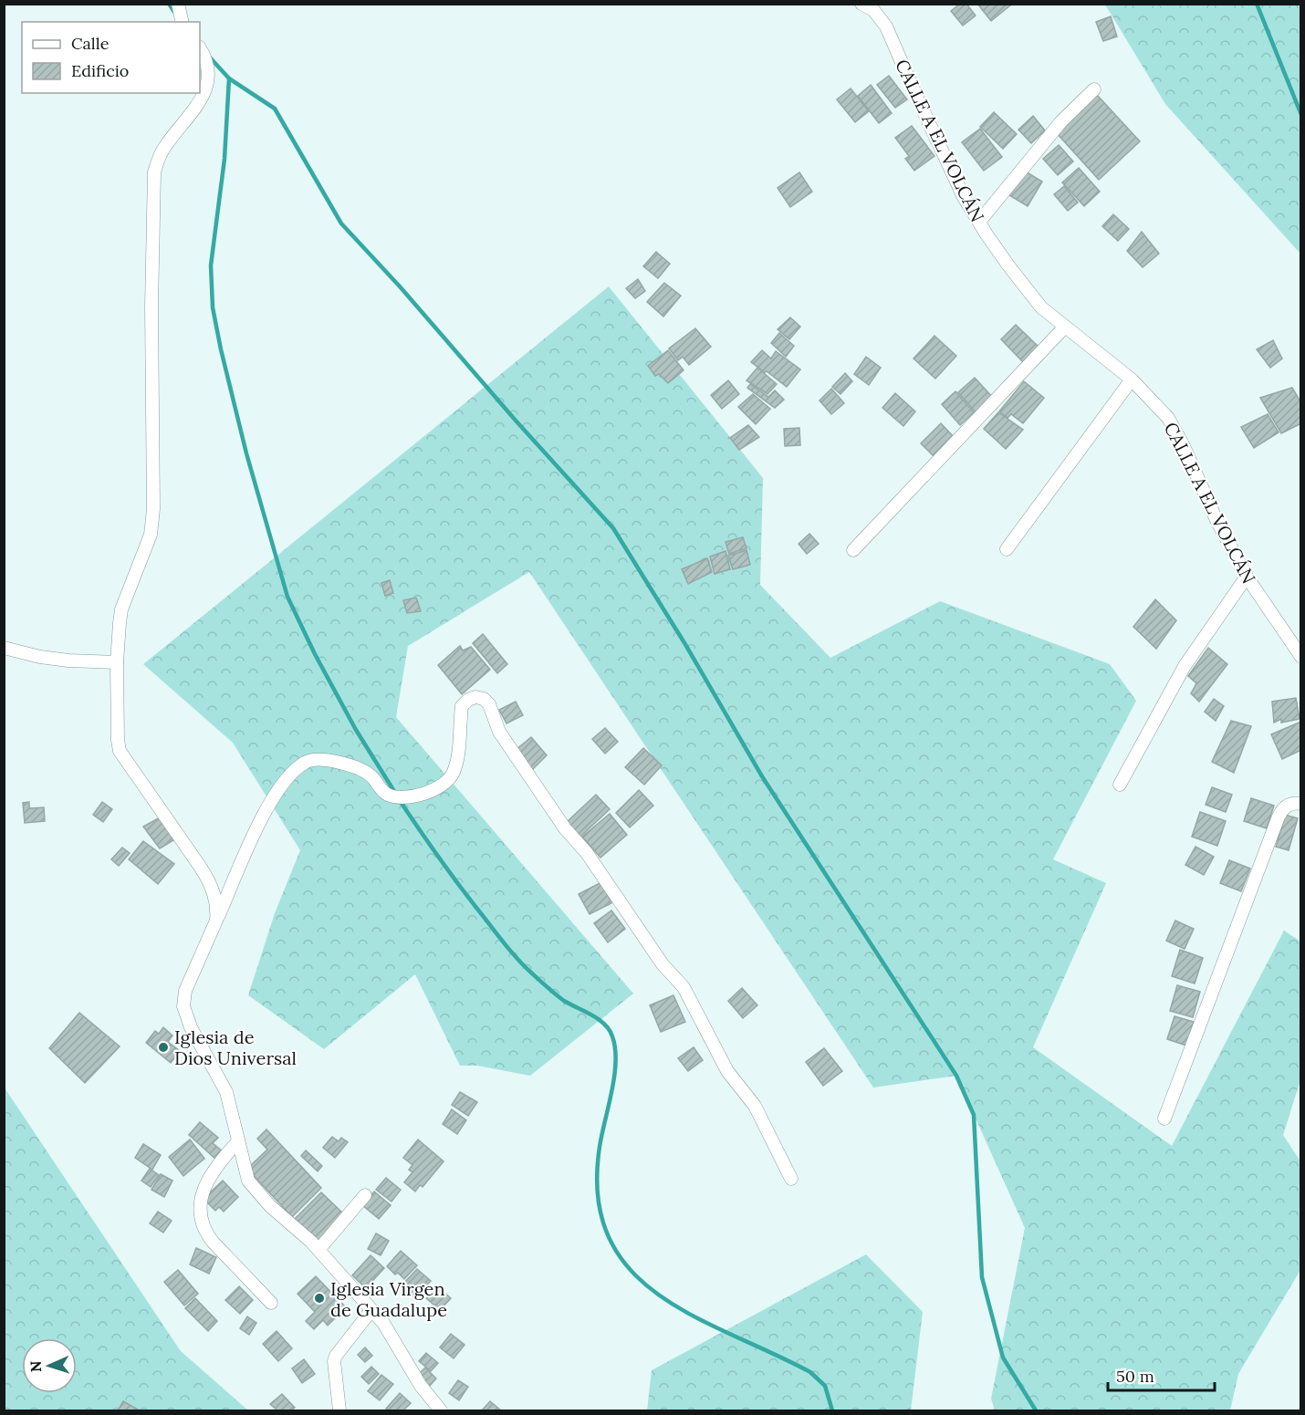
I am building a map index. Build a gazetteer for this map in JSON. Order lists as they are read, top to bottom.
{
  "streets": {
    "street": ["CALLE A EL VOLCÁN"]
  },
  "places": ["Iglesia de Dios Universal", "Iglesia Virgen de Guadalupe"],
  "legend": ["Calle", "Edificio"],
  "scale_bar": "50 m",
  "north": "left"
}
